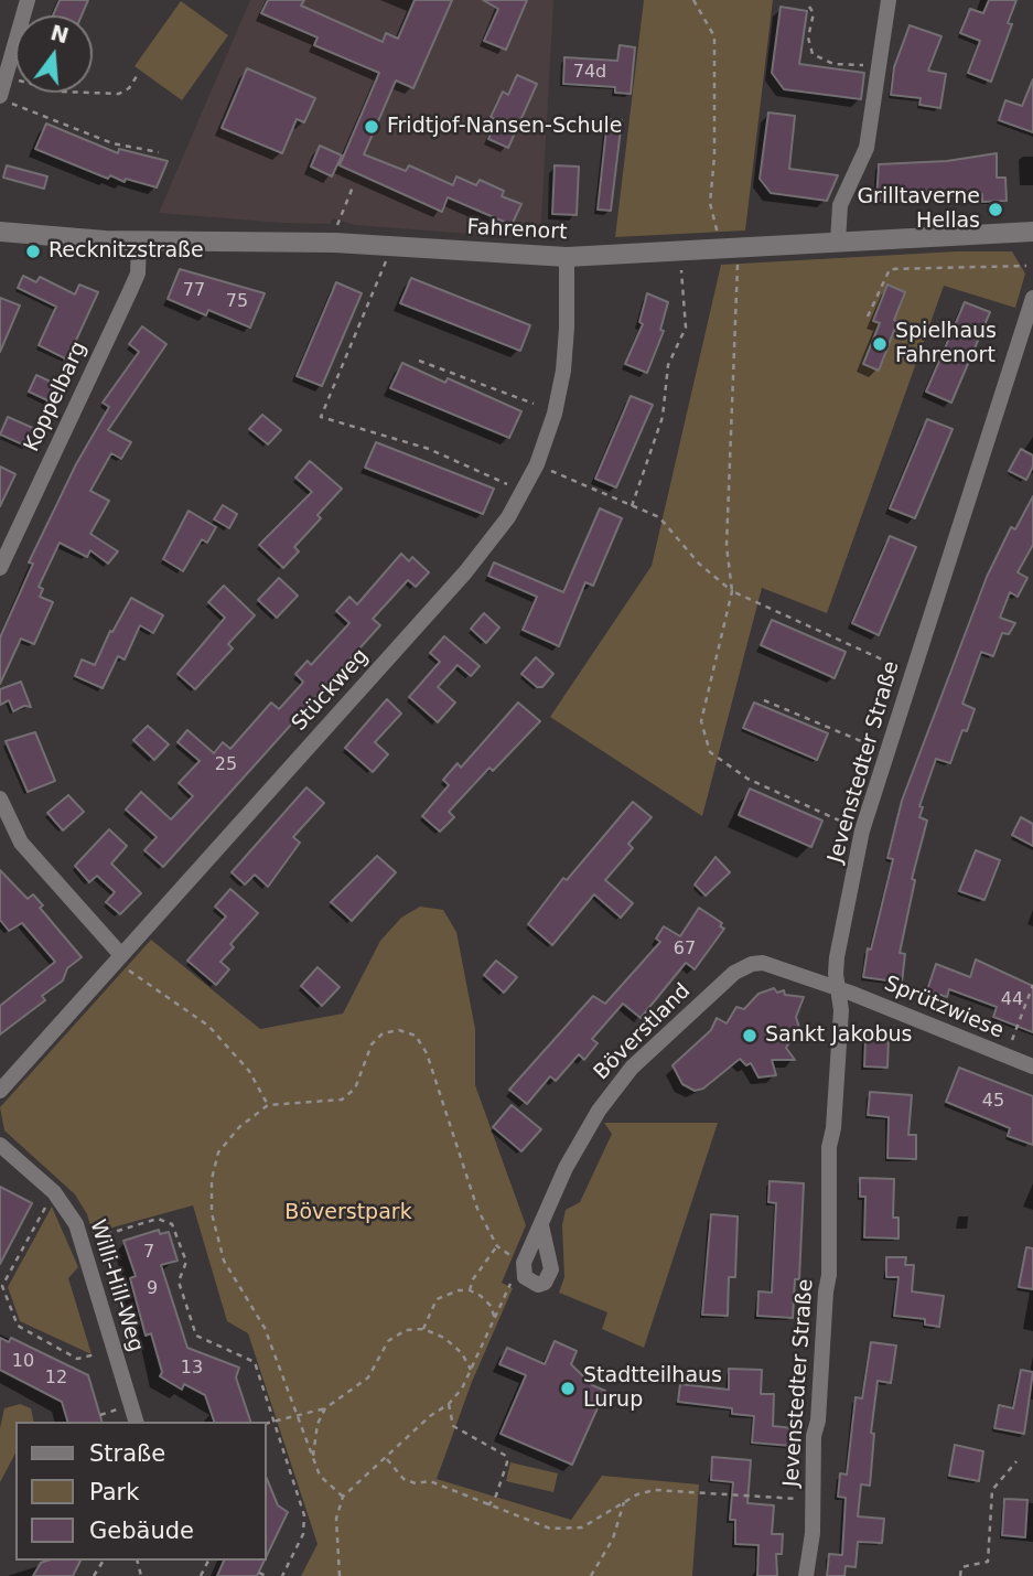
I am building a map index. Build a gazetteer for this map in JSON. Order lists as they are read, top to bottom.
{
  "streets": {
    "street": [
      "Fahrenort",
      "Koppelbarg",
      "Stückweg",
      "Jevenstedter Straße",
      "Sprützwiese",
      "Böverstland",
      "Willi-Hill-Weg"
    ]
  },
  "crossings": [
    ["Fahrenort", "Koppelbarg"],
    ["Fahrenort", "Stückweg"],
    ["Jevenstedter Straße", "Sprützwiese"],
    ["Jevenstedter Straße", "Böverstland"],
    ["Sprützwiese", "Böverstland"]
  ],
  "parks": ["Böverstpark"],
  "places": [
    "Fridtjof-Nansen-Schule",
    "Grilltaverne Hellas",
    "Recknitzstraße",
    "Spielhaus Fahrenort",
    "Sankt Jakobus",
    "Stadtteilhaus Lurup"
  ],
  "house_numbers": [
    "74d",
    "77",
    "75",
    "25",
    "67",
    "44",
    "45",
    "7",
    "9",
    "10",
    "13",
    "12"
  ],
  "legend": ["Straße", "Park", "Gebäude"],
  "north": "top"
}
